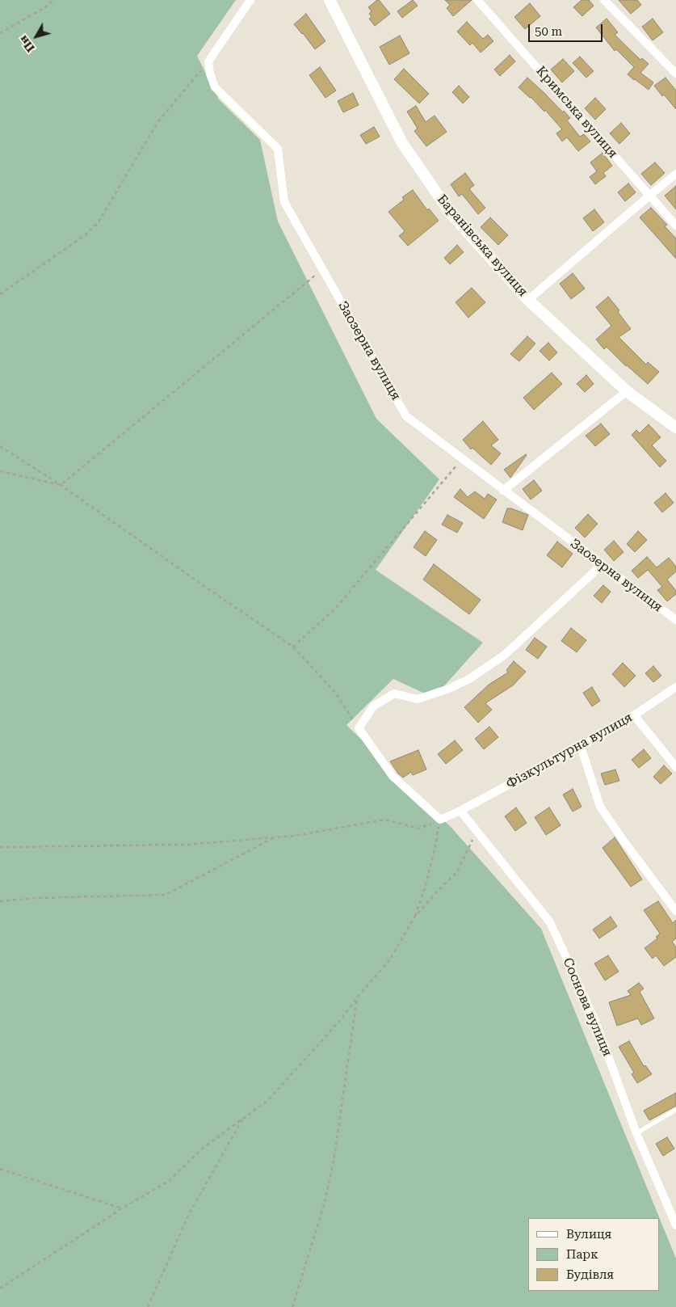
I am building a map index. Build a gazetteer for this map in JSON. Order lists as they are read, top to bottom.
{
  "streets": {
    "main road": ["Баранівська вулиця"],
    "street": [
      "Кримська вулиця",
      "Заозерна вулиця",
      "Фізкультурна вулиця",
      "Соснова вулиця"
    ]
  },
  "crossings": [
    ["Фізкультурна вулиця", "Соснова вулиця"]
  ],
  "legend": ["Вулиця", "Парк", "Будівля"],
  "scale_bar": "50 m",
  "north": "bottom left"
}
